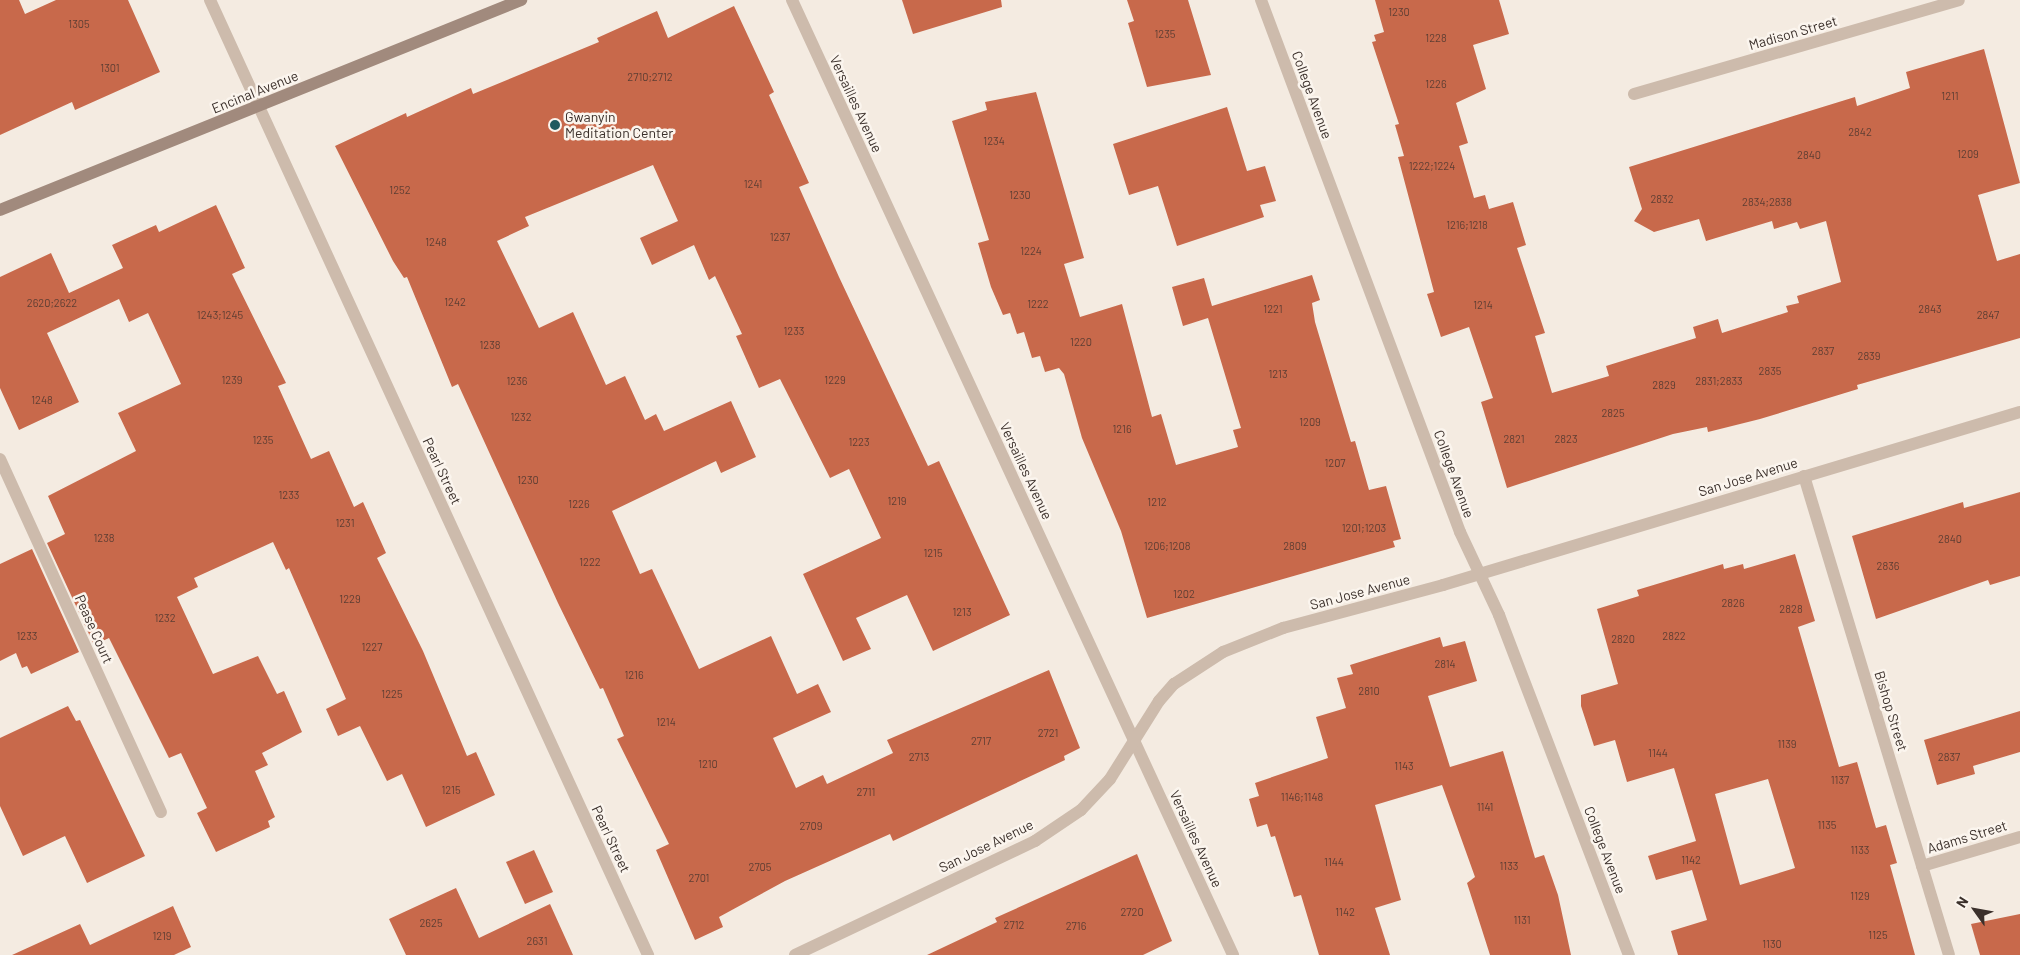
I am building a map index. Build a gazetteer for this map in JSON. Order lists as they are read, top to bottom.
{
  "streets": {
    "main road": ["Encinal Avenue"],
    "street": [
      "Madison Street",
      "College Avenue",
      "Versailles Avenue",
      "Pearl Street",
      "San Jose Avenue",
      "Pease Court",
      "Bishop Street",
      "Adams Street"
    ]
  },
  "crossings": [
    ["Encinal Avenue", "Pearl Street"],
    ["College Avenue", "San Jose Avenue"],
    ["Versailles Avenue", "San Jose Avenue"],
    ["San Jose Avenue", "Bishop Street"],
    ["Bishop Street", "Adams Street"]
  ],
  "places": ["Gwanyin Meditation Center"],
  "house_numbers": [
    "1230",
    "1305",
    "1235",
    "1228",
    "1301",
    "2710;2712",
    "1226",
    "1211",
    "2842",
    "1234",
    "1209",
    "2840",
    "1222;1224",
    "1241",
    "1252",
    "1230",
    "2832",
    "2834;2838",
    "1216;1218",
    "1237",
    "1248",
    "1224",
    "1242",
    "2620;2622",
    "1222",
    "1214",
    "1221",
    "2843",
    "1243;1245",
    "2847",
    "1233",
    "1220",
    "1238",
    "2837",
    "2839",
    "2835",
    "1213",
    "1239",
    "1229",
    "1236",
    "2831;2833",
    "2829",
    "1248",
    "2825",
    "1232",
    "1209",
    "1216",
    "2821",
    "2823",
    "1235",
    "1223",
    "1207",
    "1230",
    "1233",
    "1219",
    "1212",
    "1226",
    "1231",
    "1201;1203",
    "1238",
    "2840",
    "1206;1208",
    "2809",
    "1215",
    "1222",
    "2836",
    "1202",
    "1229",
    "2826",
    "2828",
    "1213",
    "1232",
    "1233",
    "2822",
    "2820",
    "1227",
    "2814",
    "1216",
    "2810",
    "1225",
    "1214",
    "2721",
    "2717",
    "1139",
    "1144",
    "2713",
    "2837",
    "1210",
    "1143",
    "1137",
    "1215",
    "2711",
    "1146;1148",
    "1141",
    "1135",
    "2709",
    "1133",
    "1142",
    "1144",
    "1133",
    "2705",
    "2701",
    "1129",
    "2720",
    "1142",
    "1131",
    "2625",
    "2712",
    "2716",
    "1125",
    "1219",
    "2631",
    "1130"
  ],
  "north": "top left"
}
